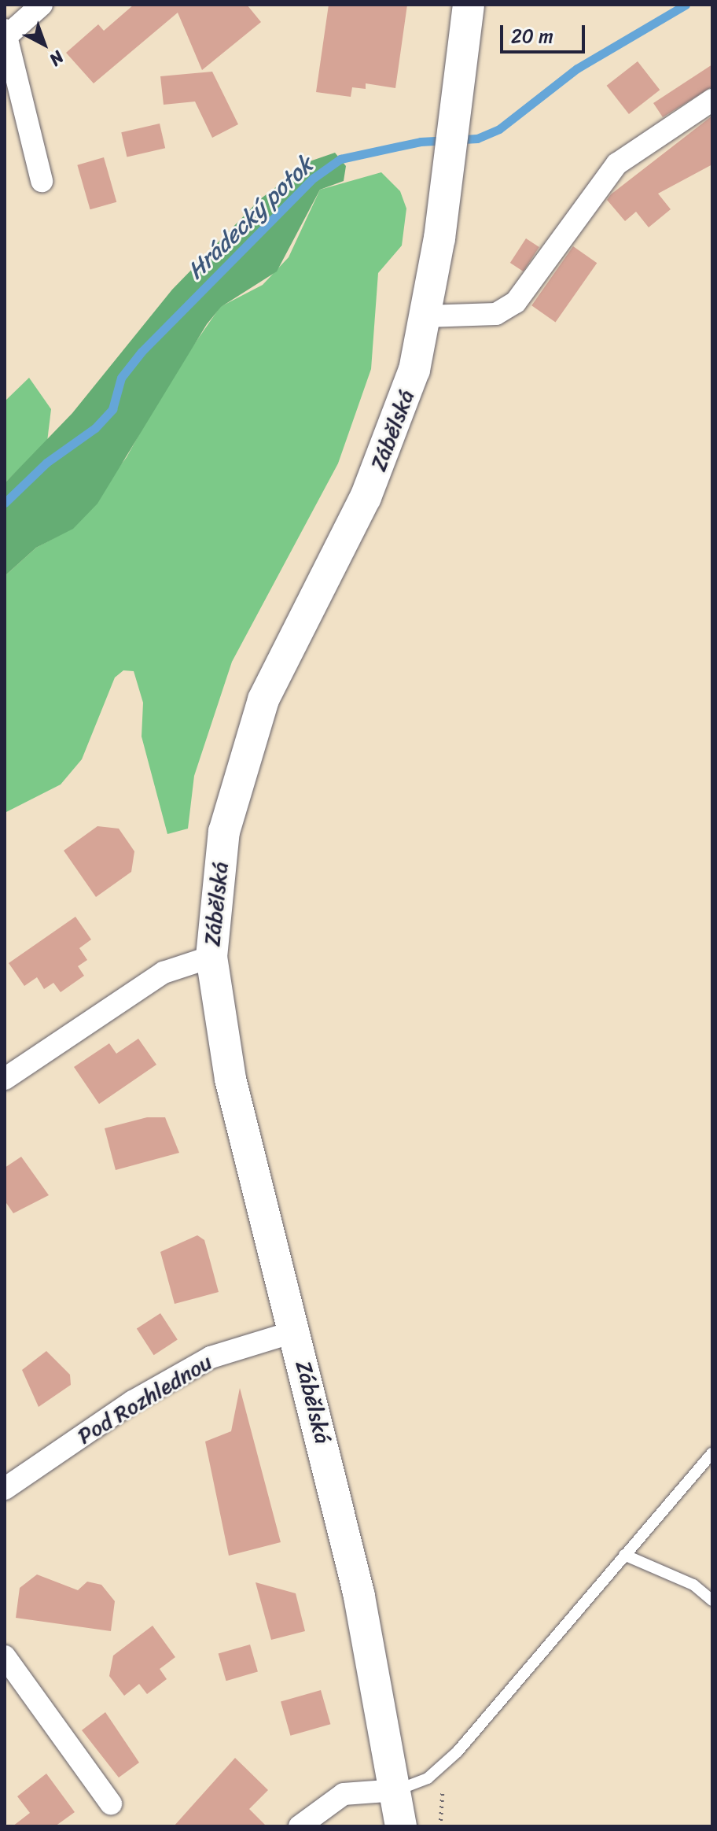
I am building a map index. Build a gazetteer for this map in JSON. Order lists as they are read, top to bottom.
{
  "streets": {
    "main road": ["Zábělská"],
    "street": ["Pod Rozhlednou"]
  },
  "crossings": [
    ["Zábělská", "Pod Rozhlednou"]
  ],
  "water": ["Hrádecký potok"],
  "scale_bar": "20 m",
  "north": "bottom right"
}
